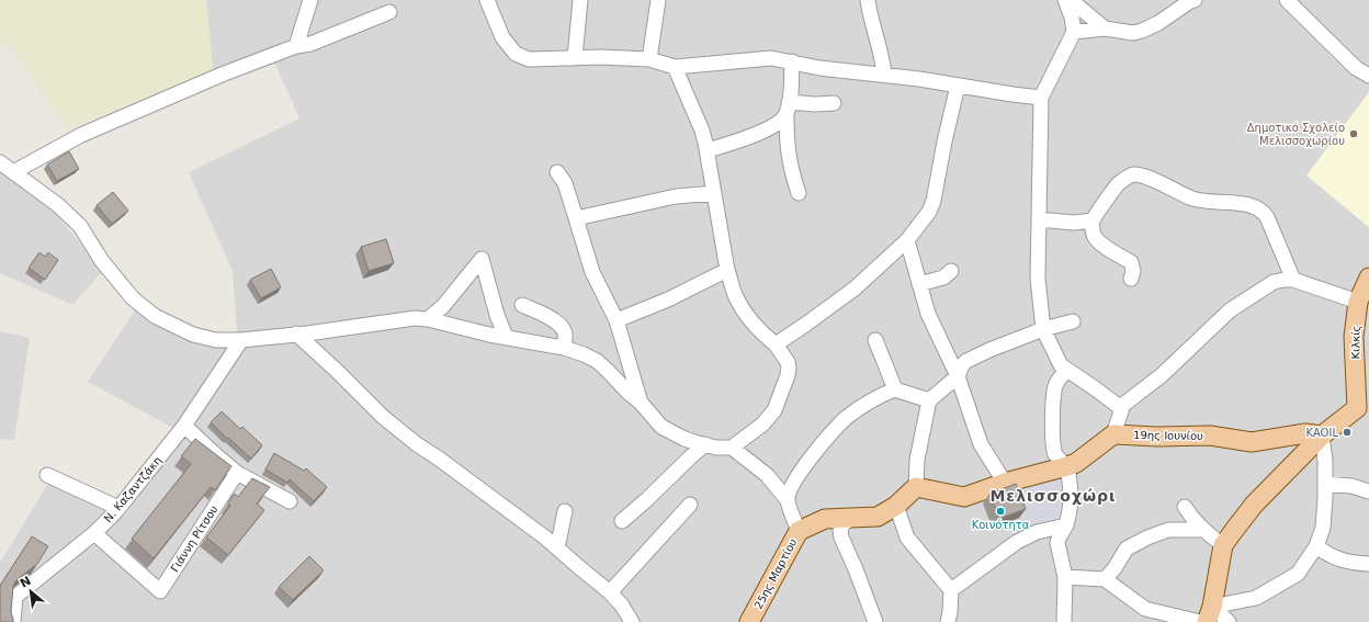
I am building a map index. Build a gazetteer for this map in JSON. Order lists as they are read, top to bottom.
{
  "streets": {
    "main road": ["Κιλκίς", "19ης Ιουνίου", "25ης Μαρτίου"],
    "street": ["Ν. Καζαντζάκη", "Γιάννη Ρίτσου"]
  },
  "crossings": [
    ["Ν. Καζαντζάκη", "Γιάννη Ρίτσου"]
  ],
  "districts": ["Μελισσοχώρι"],
  "places": ["Δημοτικό Σχολείο Μελισσοχωρίου", "KAOIL", "Κοινότητα"],
  "north": "top left"
}
